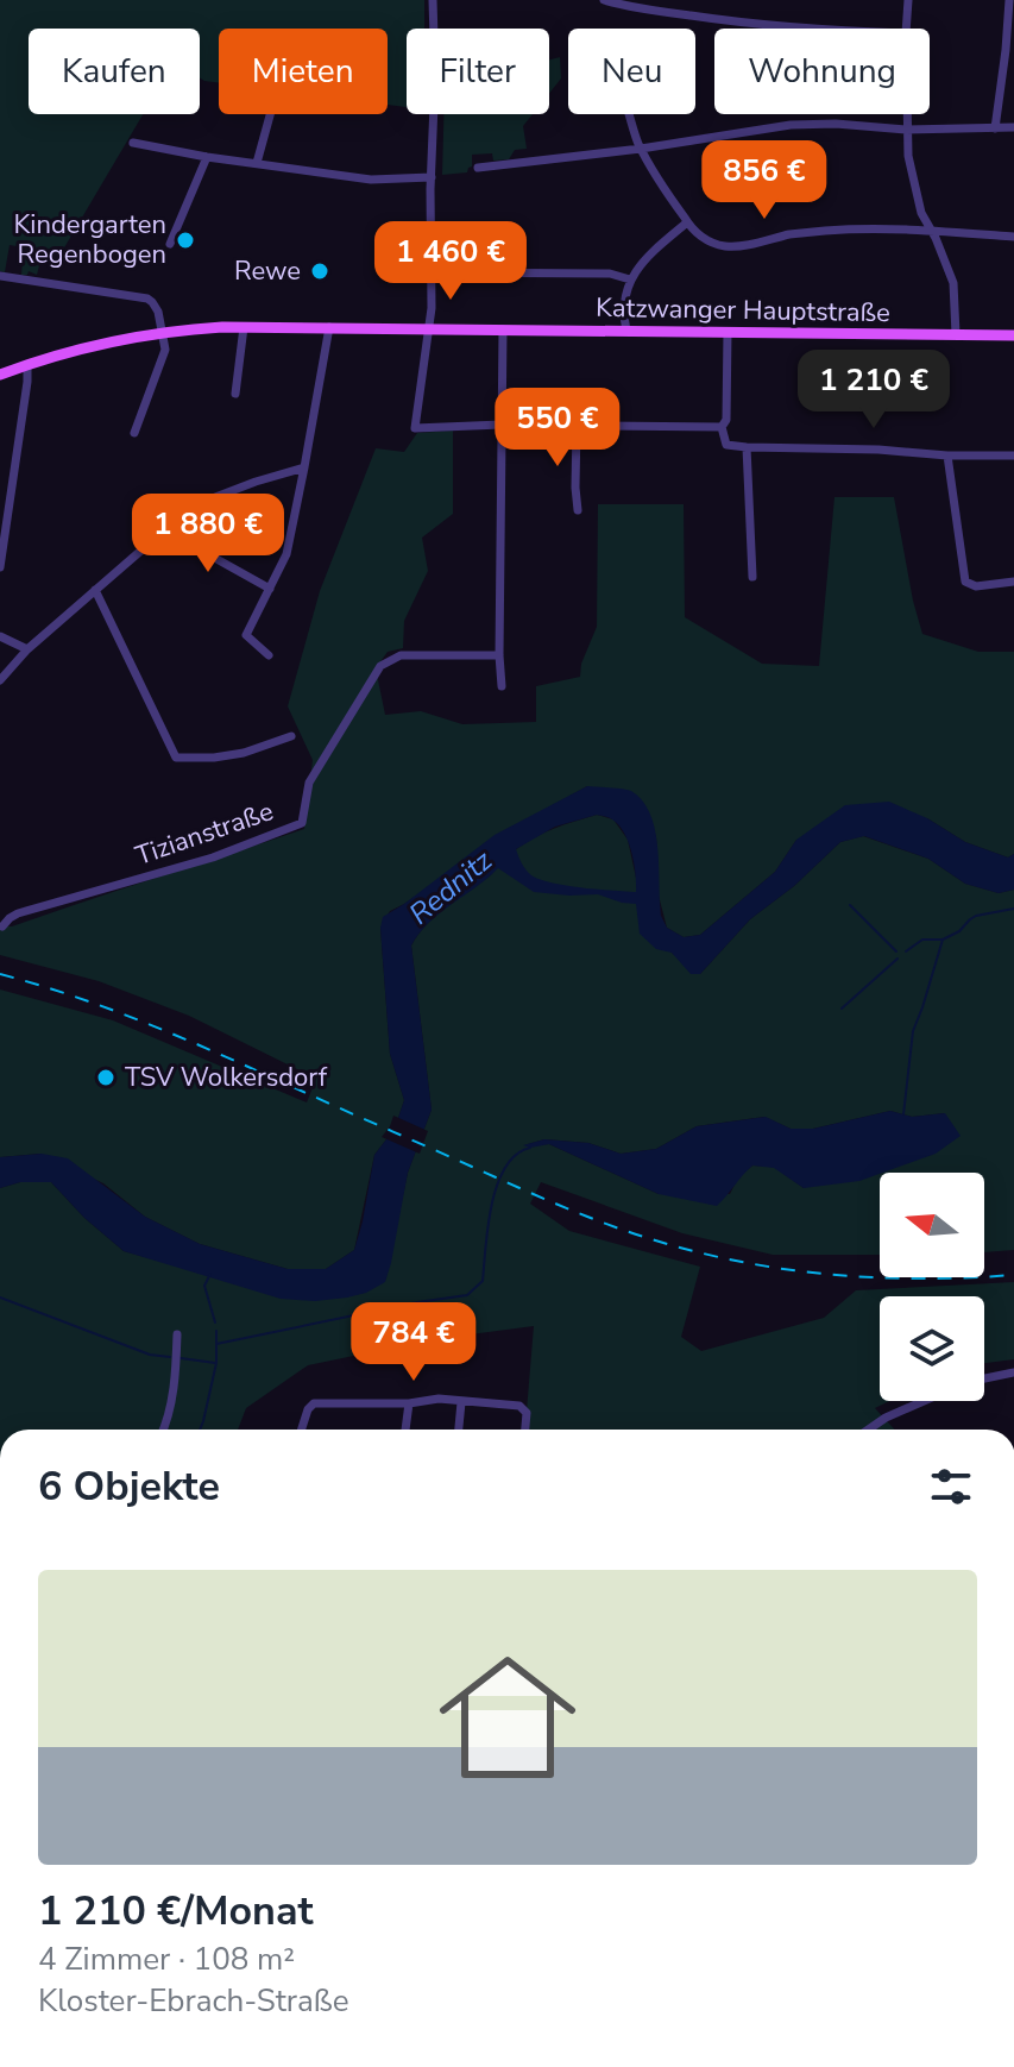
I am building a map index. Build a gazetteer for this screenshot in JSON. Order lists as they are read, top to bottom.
{
  "streets": {
    "main road": ["Katzwanger Hauptstraße"],
    "street": ["Tizianstraße"]
  },
  "water": ["Rednitz"],
  "places": ["Kindergarten Regenbogen", "Rewe", "TSV Wolkersdorf"],
  "north": "left",
  "page": {
    "chip": [
      "Kaufen",
      "Mieten",
      "Filter",
      "Neu",
      "Wohnung"
    ],
    "price": [
      "856 €",
      "1 460 €",
      "1 210 €",
      "550 €",
      "1 880 €",
      "784 €"
    ],
    "heading": "6 Objekte",
    "list": [
      {
        "name": "1 210 €/Monat",
        "note": "4 Zimmer · 108 m² · Kloster-Ebrach-Straße"
      }
    ]
  }
}
